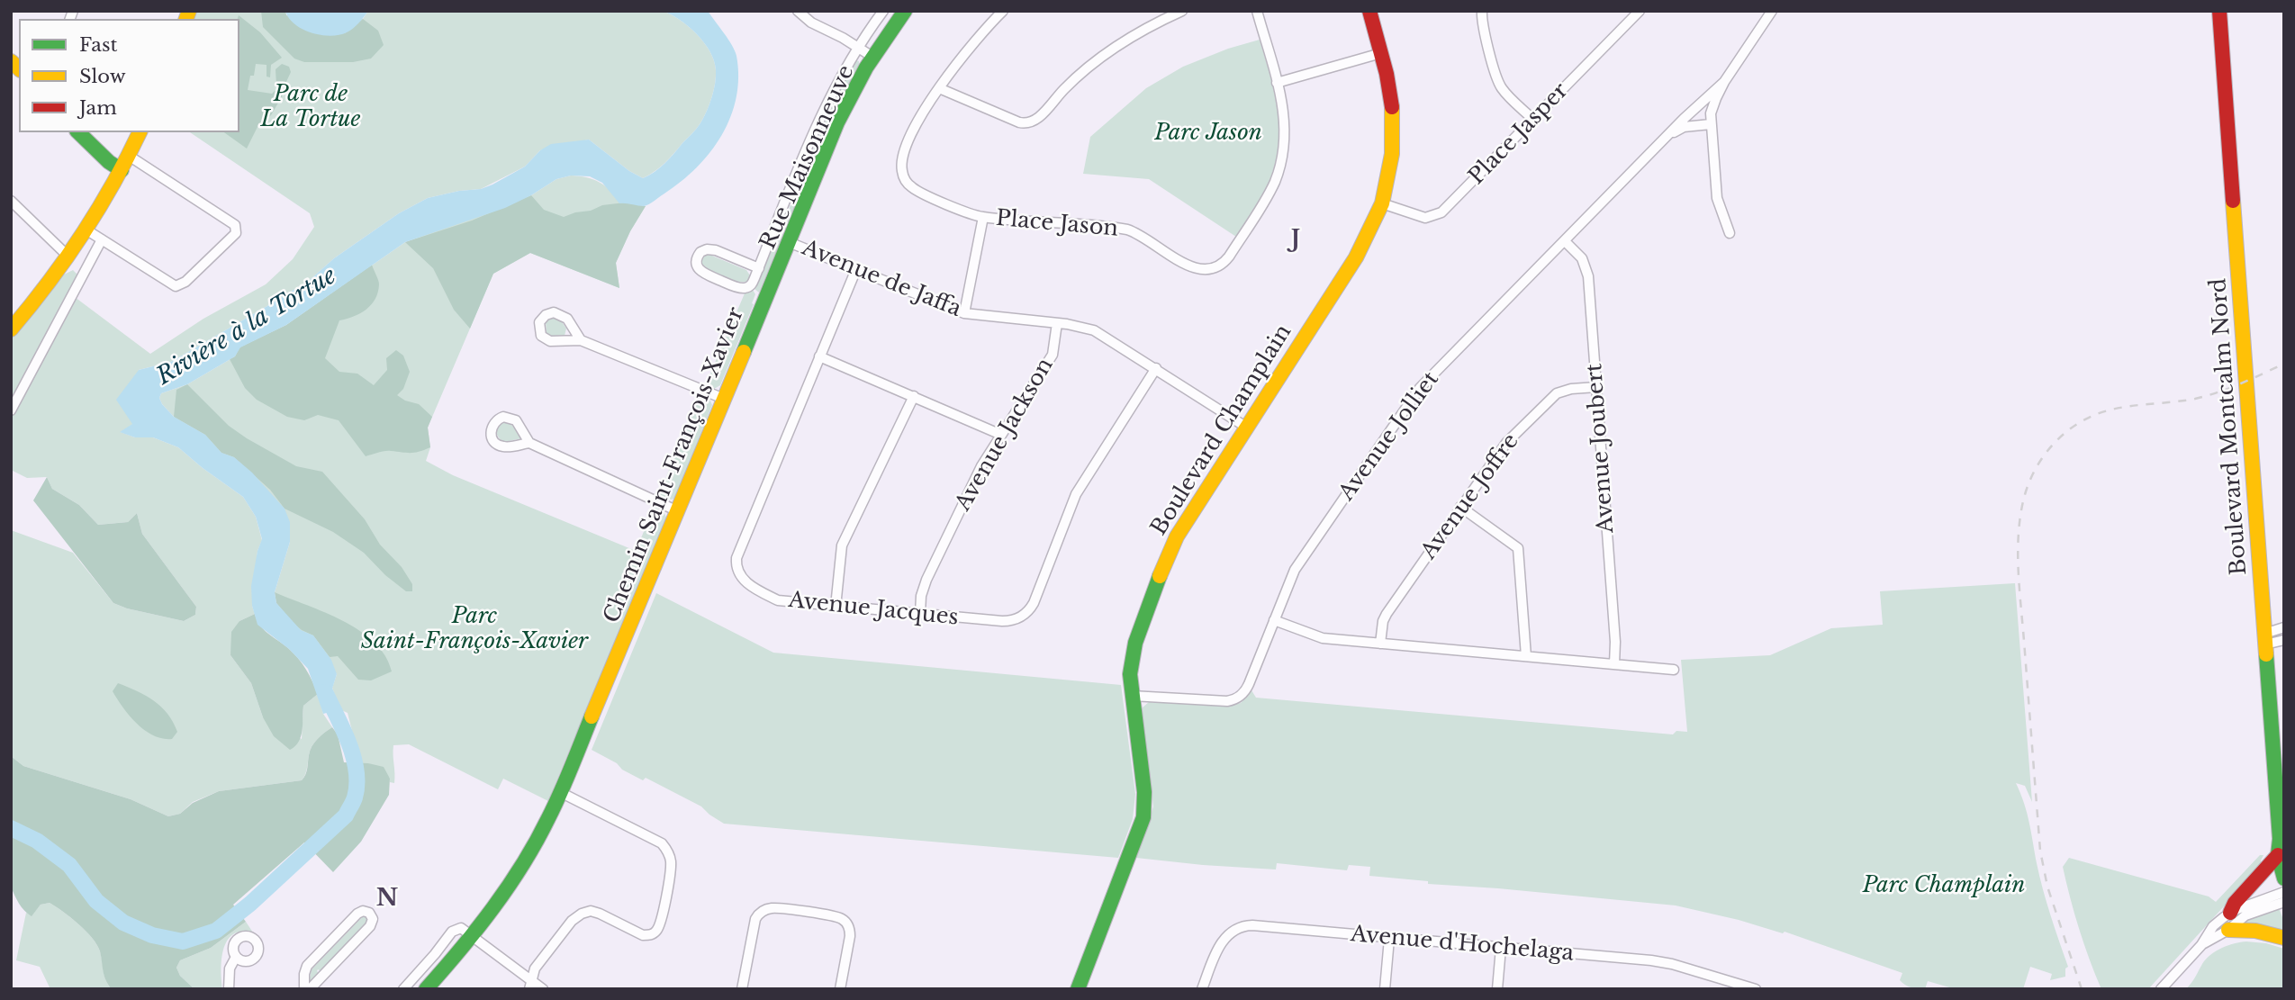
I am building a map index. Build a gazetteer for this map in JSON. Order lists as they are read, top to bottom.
{
  "streets": {
    "street": [
      "Place Jasper",
      "Rue Maisonneuve",
      "Place Jason",
      "Avenue de Jaffa",
      "Boulevard Montcalm Nord",
      "Boulevard Champlain",
      "Avenue Jackson",
      "Avenue Jolliet",
      "Avenue Joubert",
      "Chemin Saint-François-Xavier",
      "Avenue Joffre",
      "Avenue Jacques",
      "Avenue d'Hochelaga"
    ]
  },
  "crossings": [
    ["Place Jasper", "Boulevard Champlain"],
    ["Place Jason", "Avenue de Jaffa"],
    ["Avenue de Jaffa", "Boulevard Champlain"],
    ["Avenue de Jaffa", "Avenue Jackson"],
    ["Avenue de Jaffa", "Chemin Saint-François-Xavier"],
    ["Avenue de Jaffa", "Avenue Jacques"],
    ["Boulevard Champlain", "Avenue Jolliet"],
    ["Avenue Jackson", "Avenue Jacques"],
    ["Avenue Jolliet", "Avenue Joubert"],
    ["Avenue Joubert", "Avenue Joffre"]
  ],
  "districts": ["J", "N"],
  "water": ["Rivière à la Tortue"],
  "parks": [
    "Parc de La Tortue",
    "Parc Jason",
    "Parc Saint-François-Xavier",
    "Parc Champlain"
  ],
  "legend": ["Fast", "Slow", "Jam"]
}
